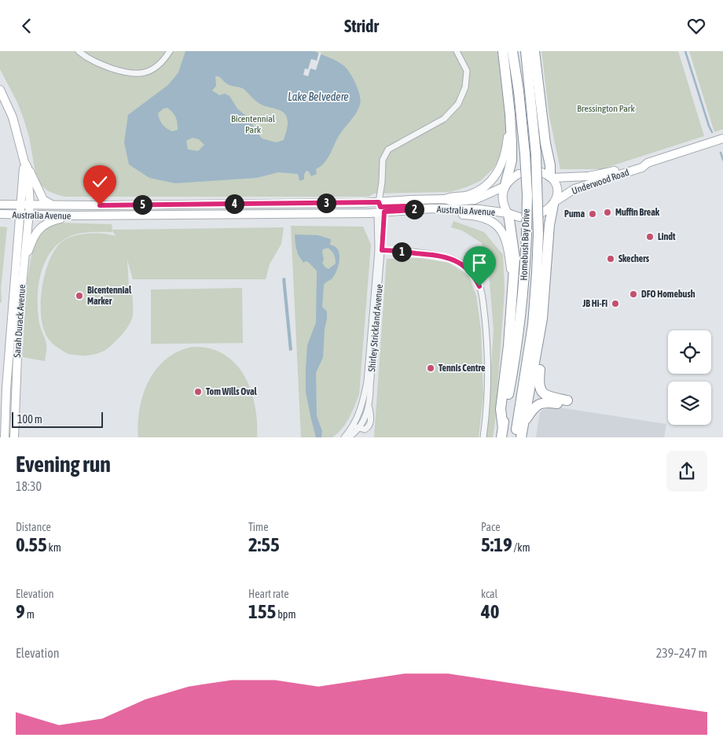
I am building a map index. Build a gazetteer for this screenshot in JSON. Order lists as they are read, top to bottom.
{
  "streets": {
    "highway": ["Homebush Bay Drive"],
    "main road": ["Underwood Road", "Australia Avenue", "Sarah Durack Avenue"],
    "street": ["Shirley Strickland Avenue"]
  },
  "crossings": [
    ["Australia Avenue", "Sarah Durack Avenue"],
    ["Australia Avenue", "Shirley Strickland Avenue"]
  ],
  "water": ["Lake Belvedere"],
  "parks": ["Bressington Park", "Bicentennial Park"],
  "places": [
    "Muffin Break",
    "Puma",
    "Lindt",
    "Skechers",
    "DFO Homebush",
    "Bicentennial Marker",
    "JB Hi-Fi",
    "Tennis Centre",
    "Tom Wills Oval"
  ],
  "scale_bar": "100 m",
  "page": {
    "header": "Stridr",
    "pins": [
      "3",
      "4",
      "5",
      "2",
      "1"
    ],
    "scale": "100 m",
    "heading": ["Evening run", "18:30"],
    "stats": [
      ["Distance", "0.55 km"],
      ["Time", "2:55"],
      ["Pace", "5:19 /km"],
      ["Elevation", "9 m"],
      ["Heart rate", "155 bpm"],
      ["kcal", "40"]
    ],
    "chart": ["Elevation", "239–247 m"]
  }
}
